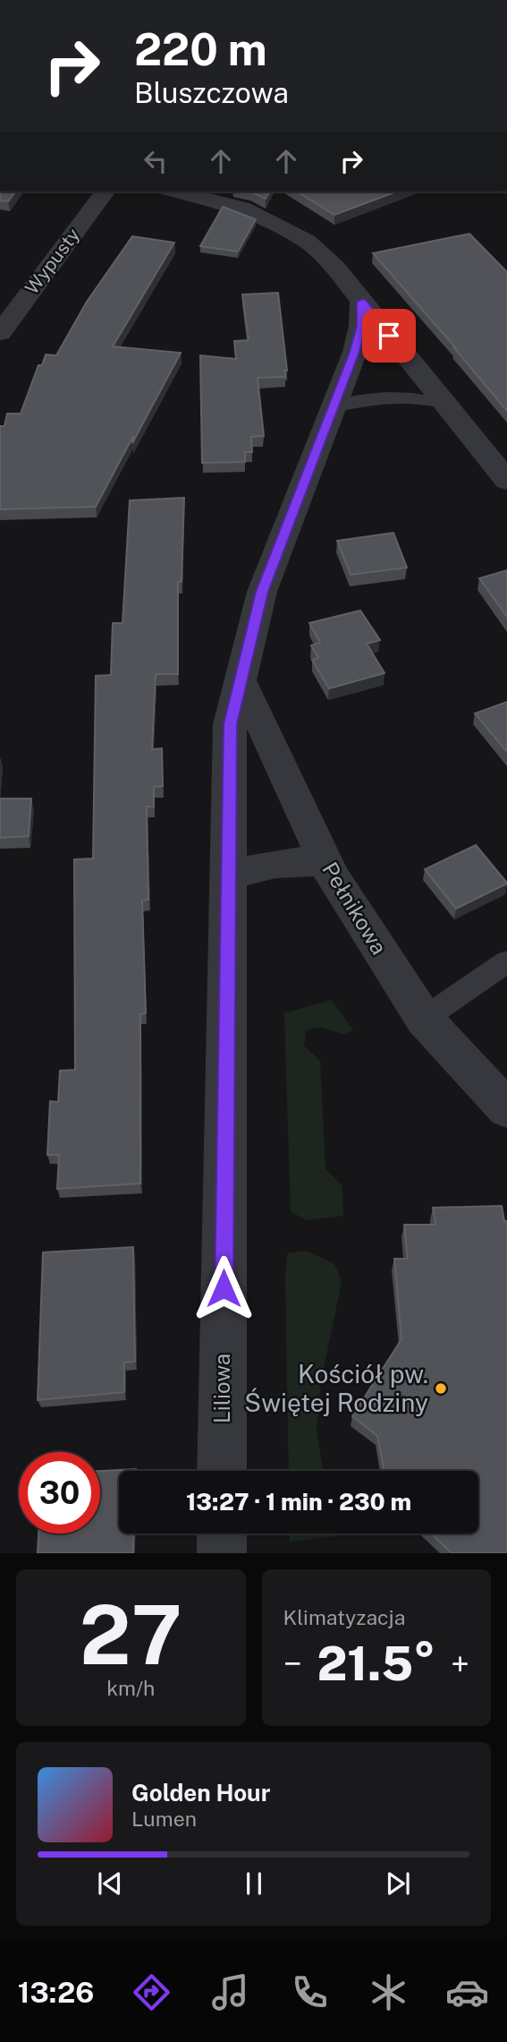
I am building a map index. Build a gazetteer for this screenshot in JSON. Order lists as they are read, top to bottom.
{
  "streets": {
    "street": ["Wypusty", "Pełnikowa", "Liliowa"]
  },
  "crossings": [
    ["Pełnikowa", "Liliowa"]
  ],
  "places": ["Kościół pw. Świętej Rodziny"],
  "page": {
    "turn": ["220 m", "Bluszczowa"],
    "limit": "30",
    "trip": "13:27 · 1 min · 230 m",
    "tile": [
      ["27", "km/h"],
      "Klimatyzacja"
    ],
    "heat": ["−", "21.5°", "+"],
    "song": ["Golden Hour", "Lumen"],
    "tabs": "13:26"
  }
}
